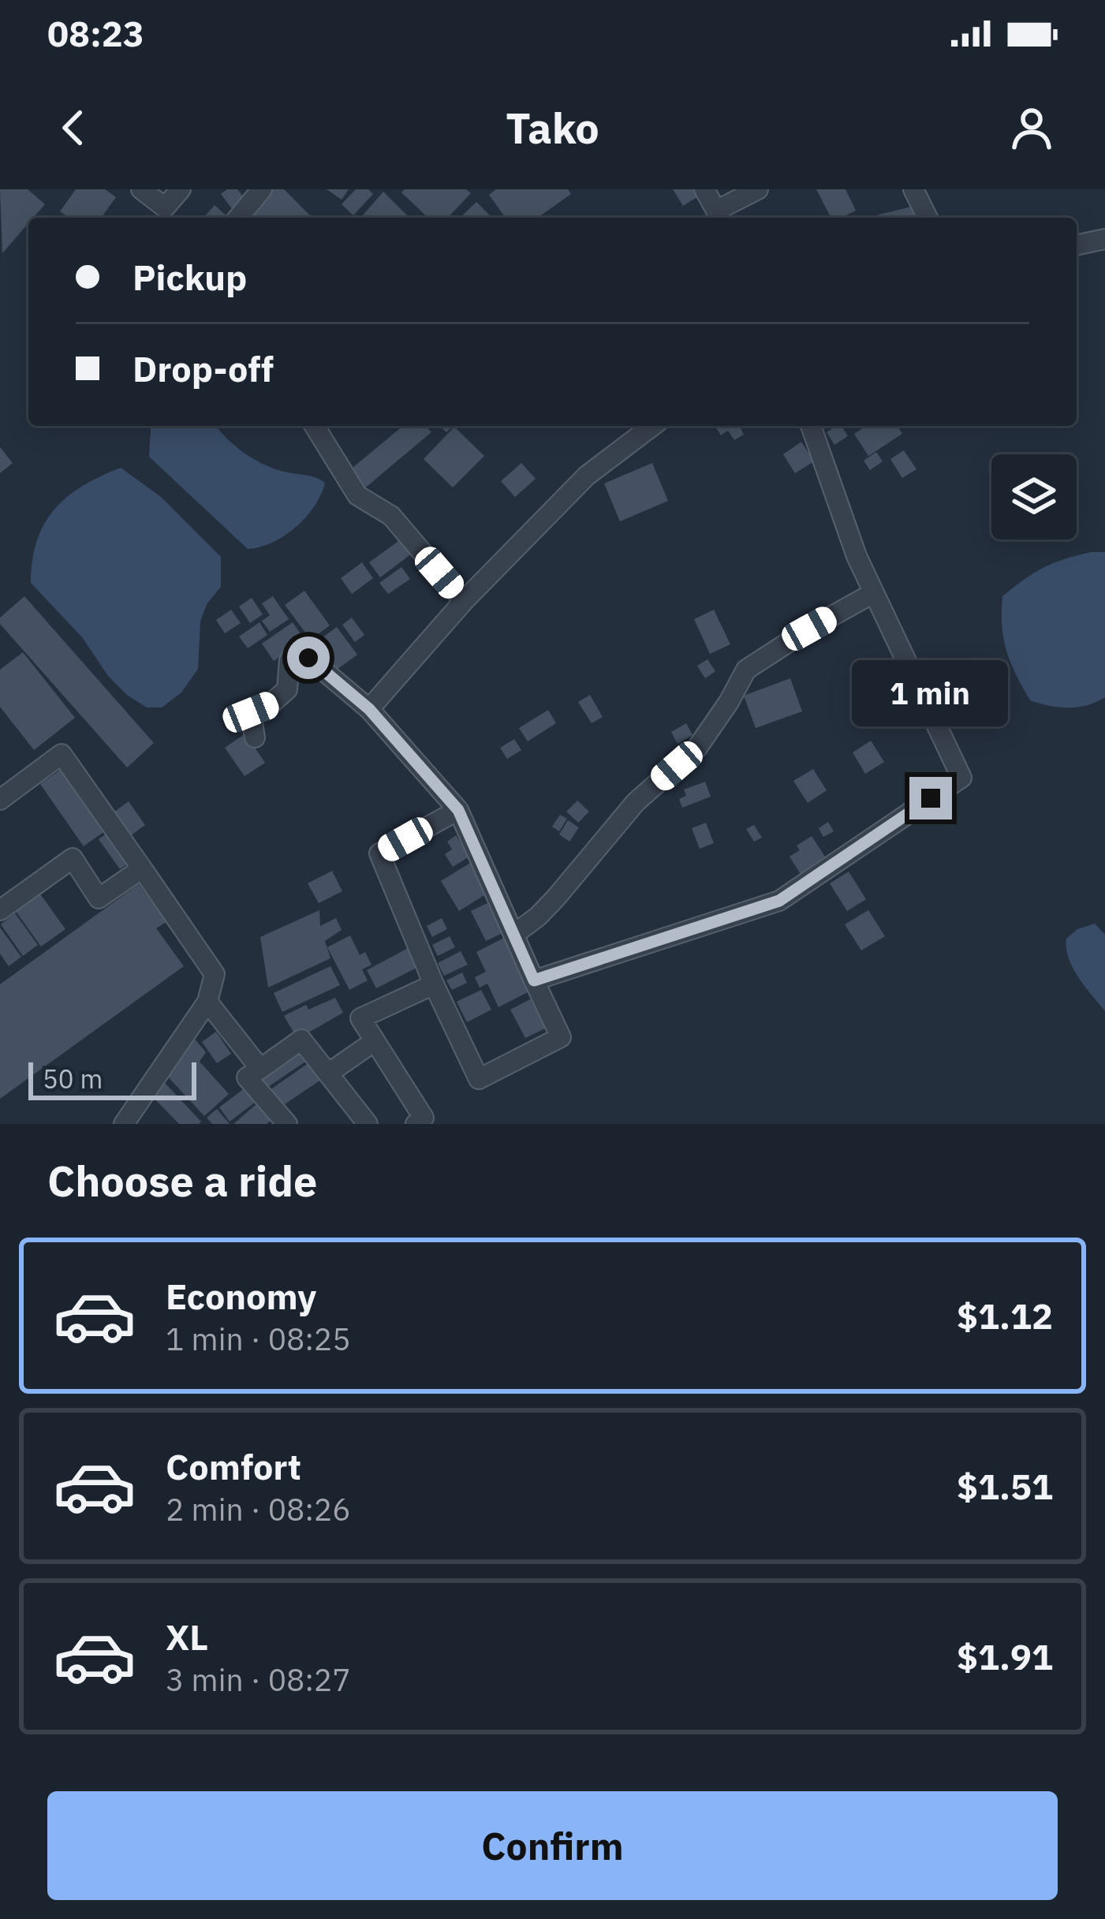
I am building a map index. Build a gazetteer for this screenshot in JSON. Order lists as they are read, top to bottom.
{
  "scale_bar": "50 m",
  "page": {
    "status": "08:23",
    "header": "Tako",
    "banner": ["Pickup", "Drop-off"],
    "bubble": "1 min",
    "scale": "50 m",
    "heading": "Choose a ride",
    "list": [
      {
        "name": "Economy",
        "note": "1 min · 08:25",
        "value": "$1.12"
      },
      {
        "name": "Comfort",
        "note": "2 min · 08:26",
        "value": "$1.51"
      },
      {
        "name": "XL",
        "note": "3 min · 08:27",
        "value": "$1.91"
      }
    ],
    "buttons": "Confirm"
  }
}
